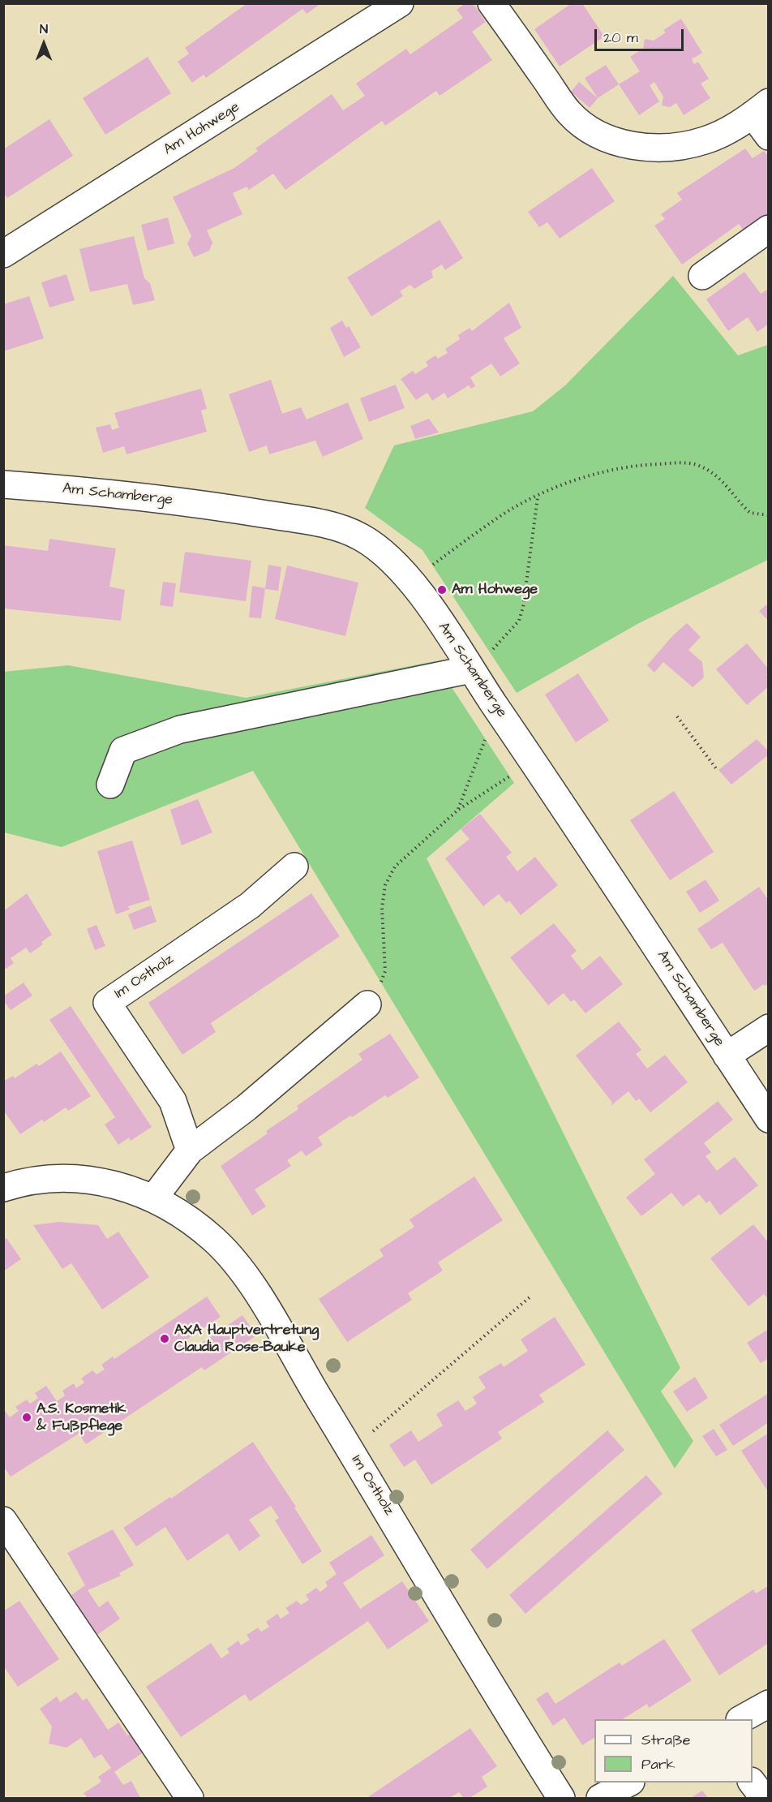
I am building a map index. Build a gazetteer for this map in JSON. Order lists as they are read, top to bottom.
{
  "streets": {
    "street": ["Am Hohwege", "Am Schamberge", "Im Ostholz"]
  },
  "places": ["Am Hohwege", "AXA Hauptvertretung Claudia Rose-Bauke", "A.S. Kosmetik & Fußpflege"],
  "legend": ["Straße", "Park"],
  "scale_bar": "20 m",
  "north": "top"
}
